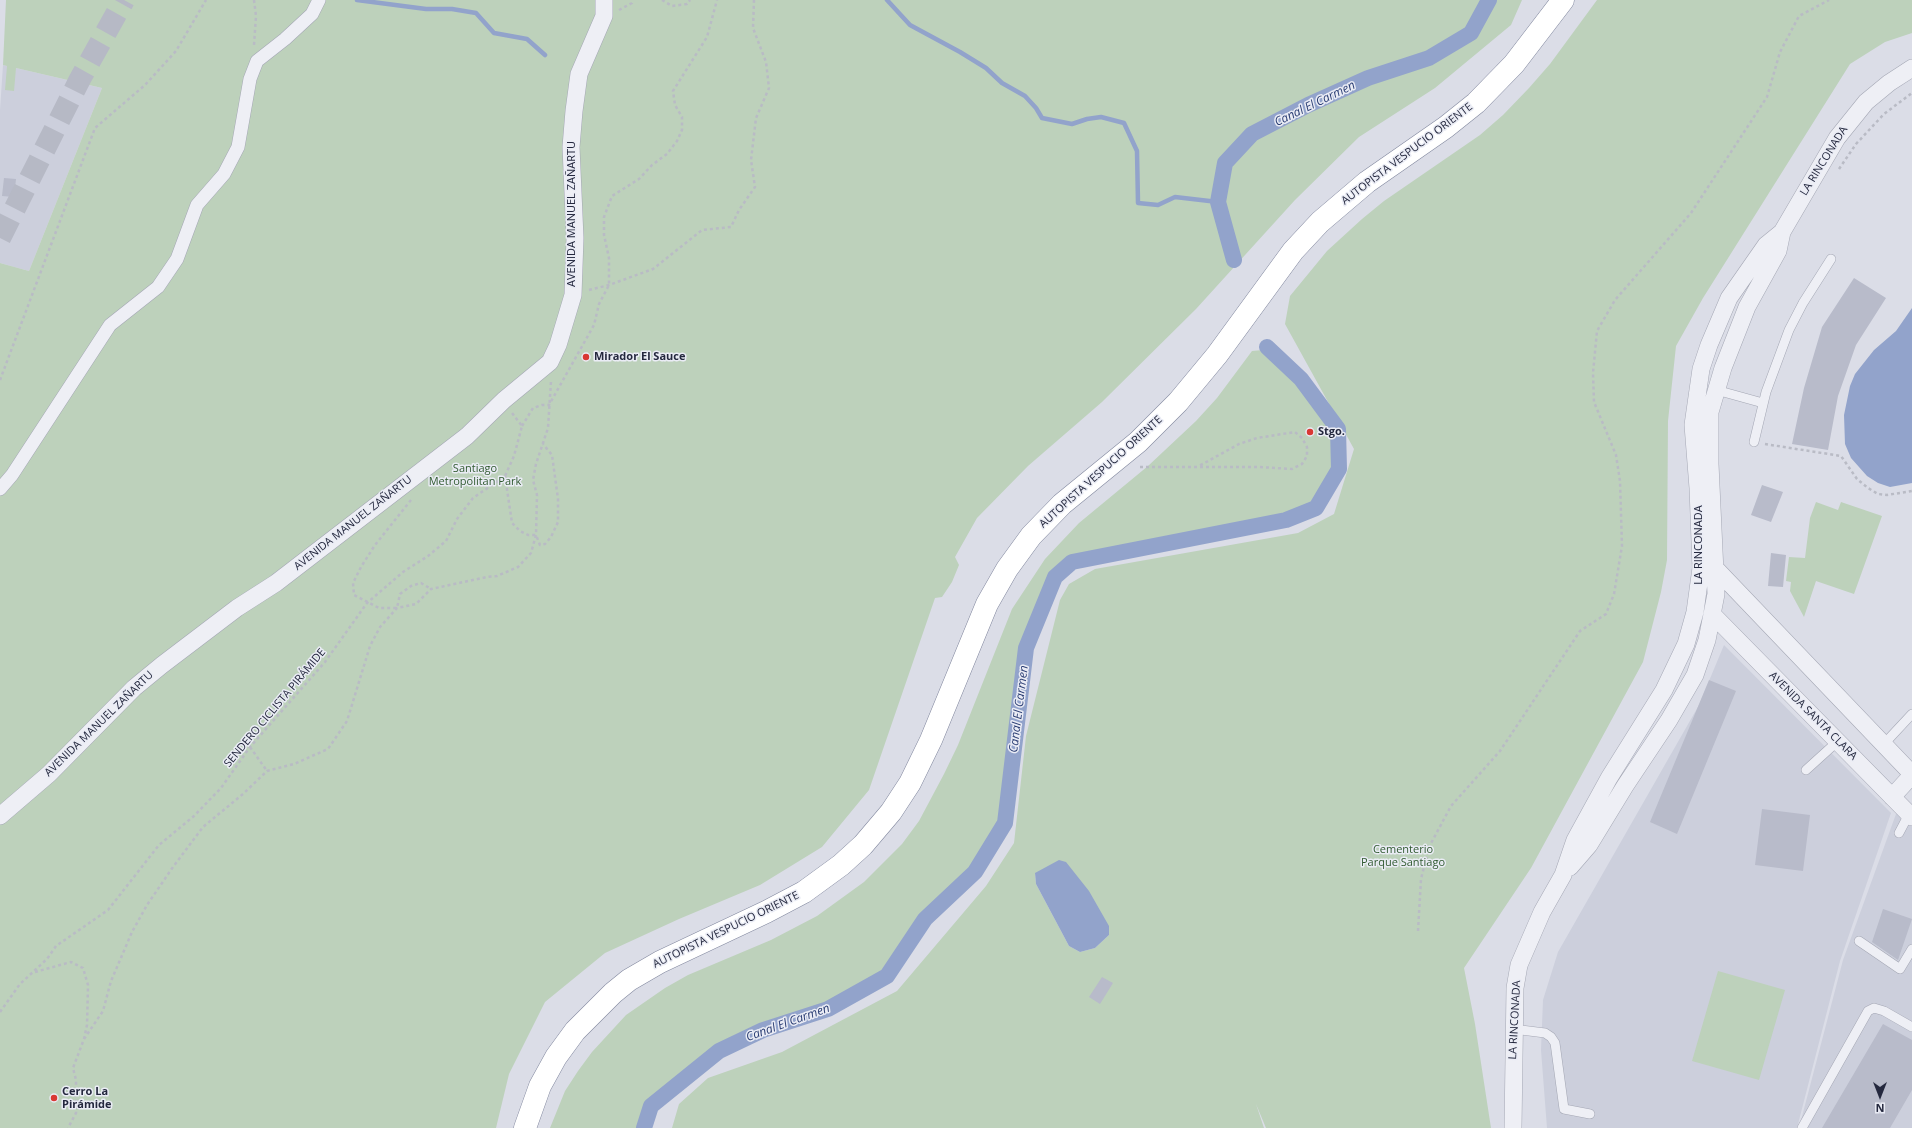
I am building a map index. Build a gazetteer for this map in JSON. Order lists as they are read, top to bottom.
{
  "streets": {
    "highway": ["AUTOPISTA VESPUCIO ORIENTE"],
    "street": ["LA RINCONADA", "AVENIDA MANUEL ZAÑARTU", "AVENIDA SANTA CLARA"],
    "path": ["SENDERO CICLISTA PIRÁMIDE"]
  },
  "crossings": [
    ["LA RINCONADA", "AVENIDA SANTA CLARA"]
  ],
  "water": ["Canal El Carmen"],
  "parks": ["Santiago Metropolitan Park", "Cementerio Parque Santiago"],
  "places": ["Mirador El Sauce", "Stgo.", "Cerro La Pirámide"],
  "north": "bottom"
}
